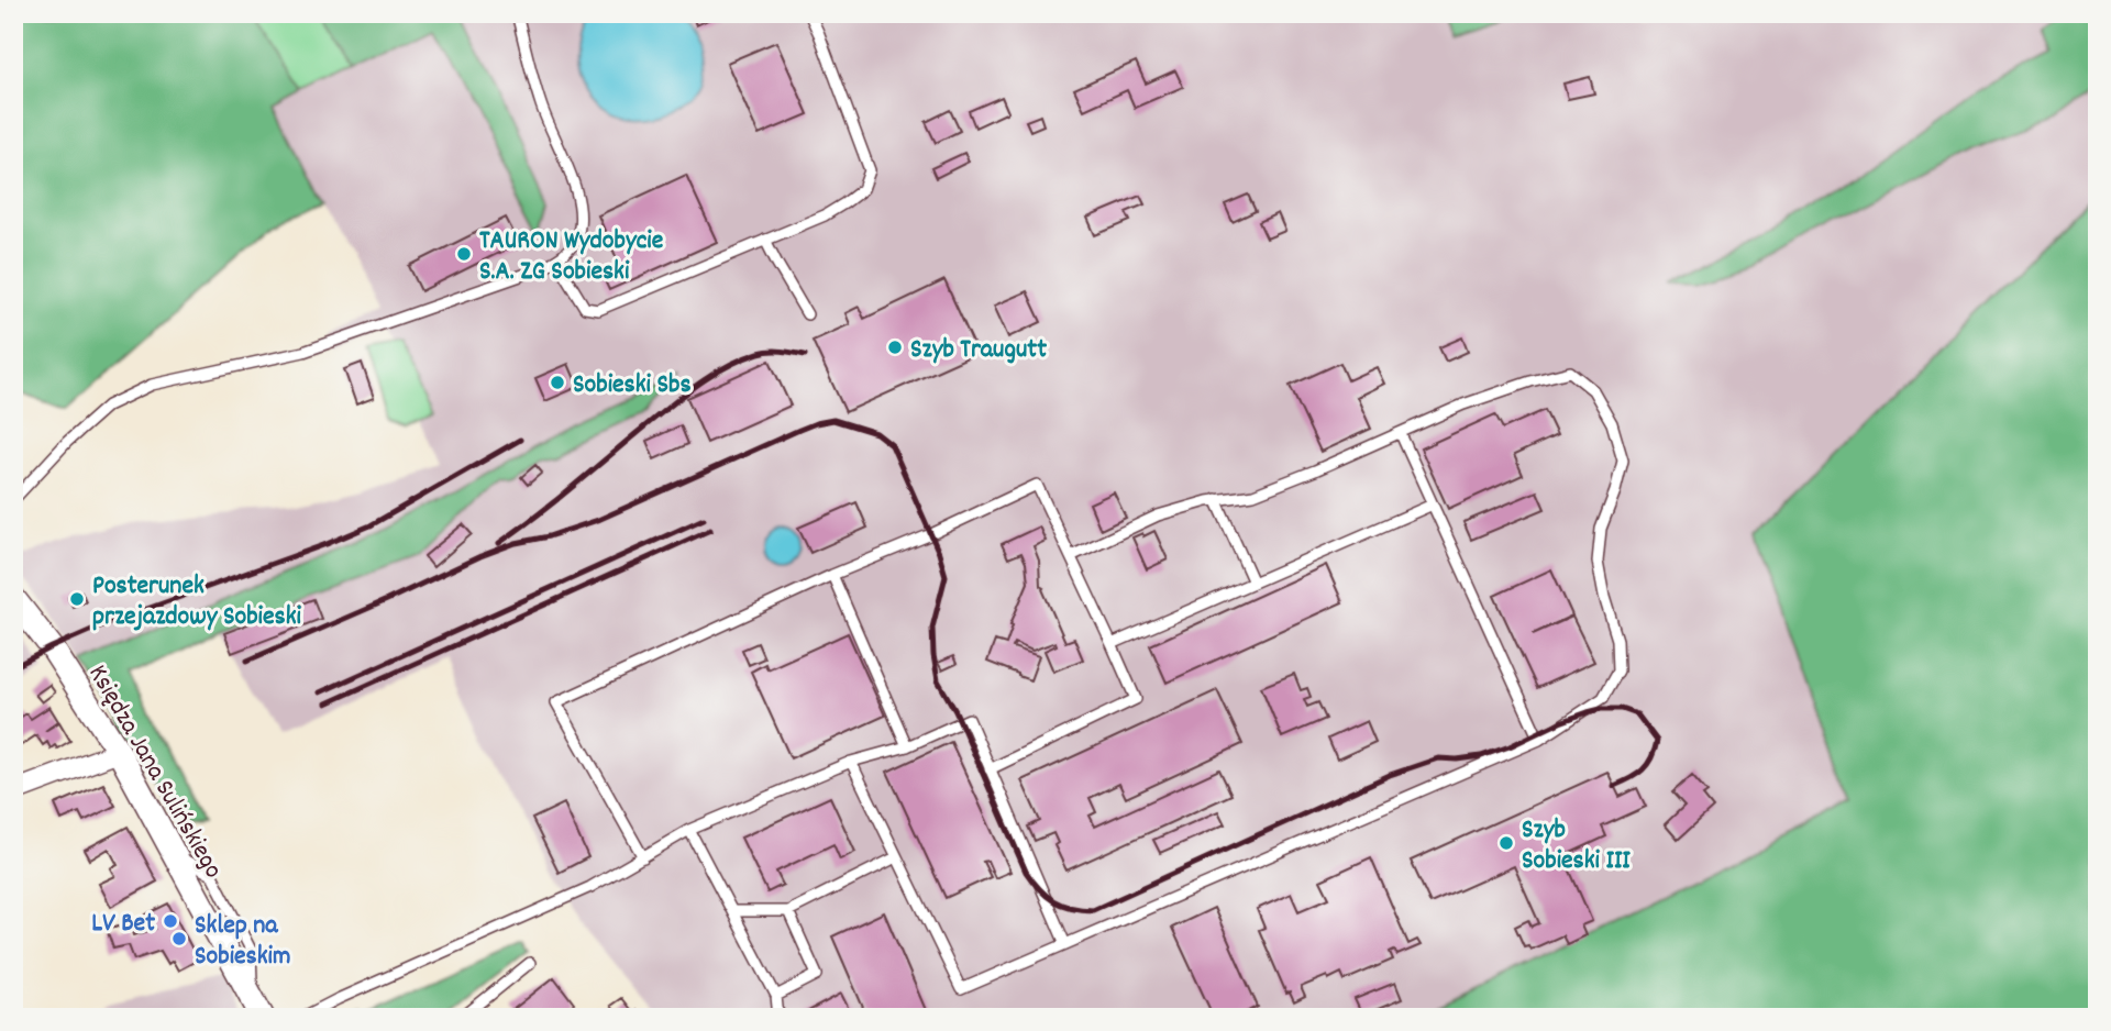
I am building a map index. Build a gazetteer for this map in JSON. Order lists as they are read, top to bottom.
{
  "streets": {
    "street": ["Księdza Jana Sulińskiego"]
  },
  "places": [
    "TAURON Wydobycie S.A. ZG Sobieski",
    "Szyb Traugutt",
    "Sobieski Sbs",
    "Posterunek przejazdowy Sobieski",
    "Szyb Sobieski III",
    "LV Bet",
    "Sklep na Sobieskim"
  ]
}
